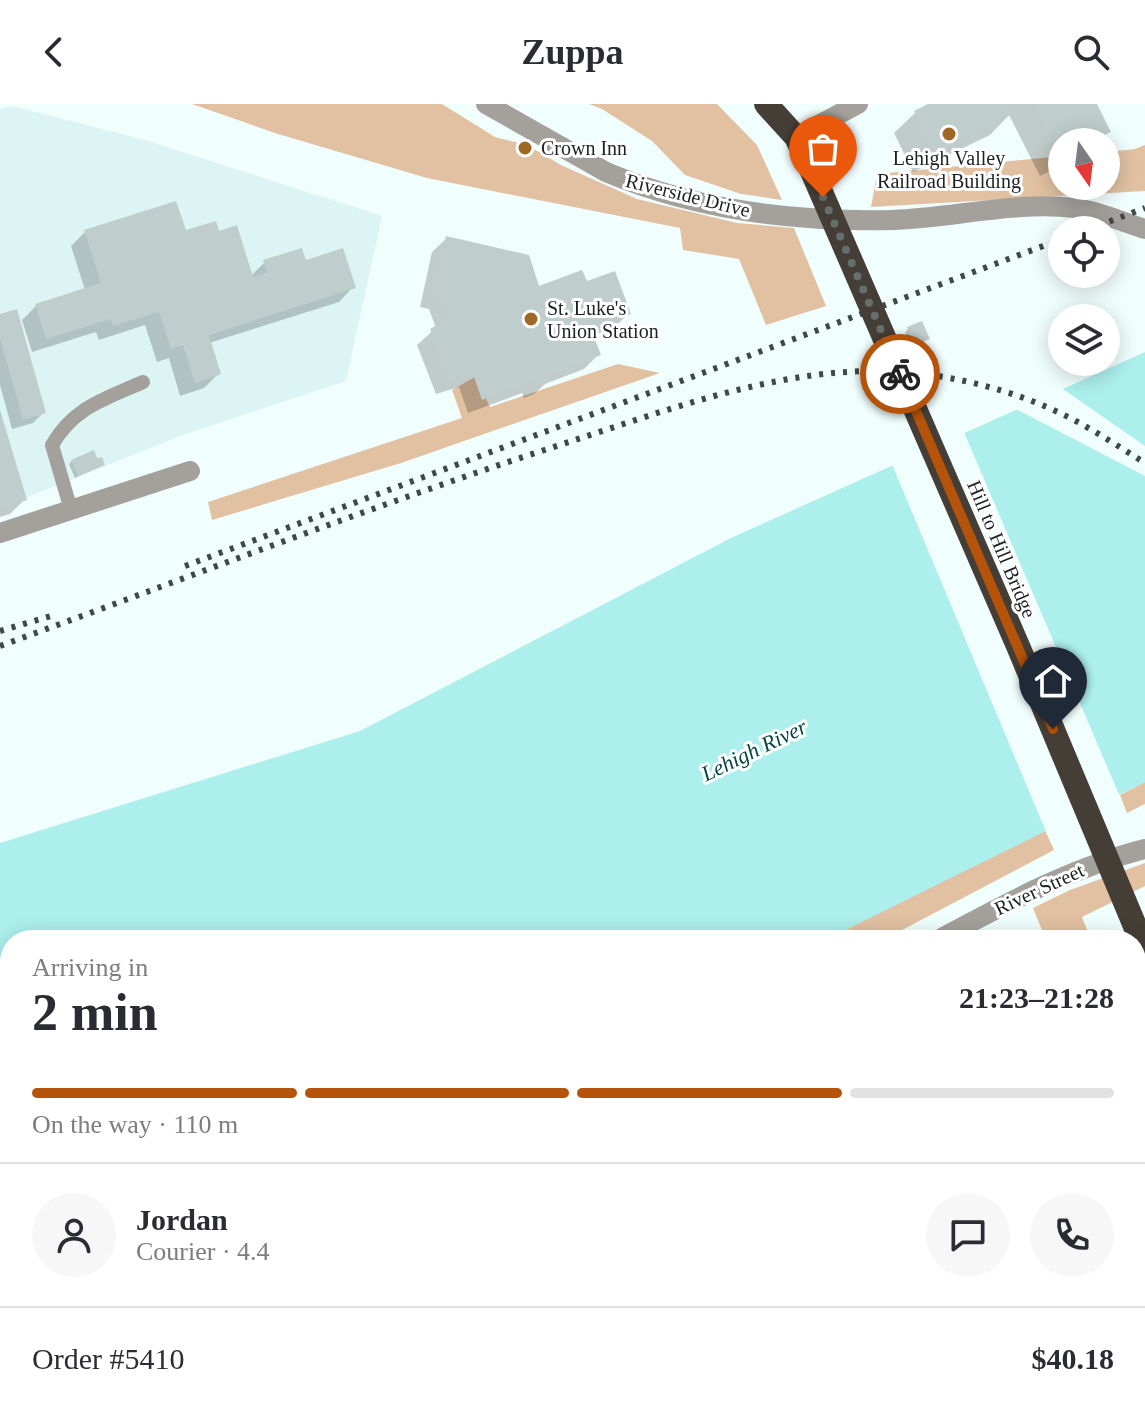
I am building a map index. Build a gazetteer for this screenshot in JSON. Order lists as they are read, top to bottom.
{
  "streets": {
    "highway": ["Hill to Hill Bridge"],
    "street": ["Riverside Drive", "River Street"]
  },
  "water": ["Lehigh River"],
  "places": ["Lehigh Valley Railroad Building", "Crown Inn", "St. Luke's Union Station"],
  "north": "bottom",
  "page": {
    "header": "Zuppa",
    "heading": ["2 min", "Arriving in", "21:23–21:28"],
    "panel": [
      "Jordan",
      "Courier · 4.4",
      "Order #5410",
      "$40.18"
    ],
    "bar": "On the way · 110 m"
  }
}
